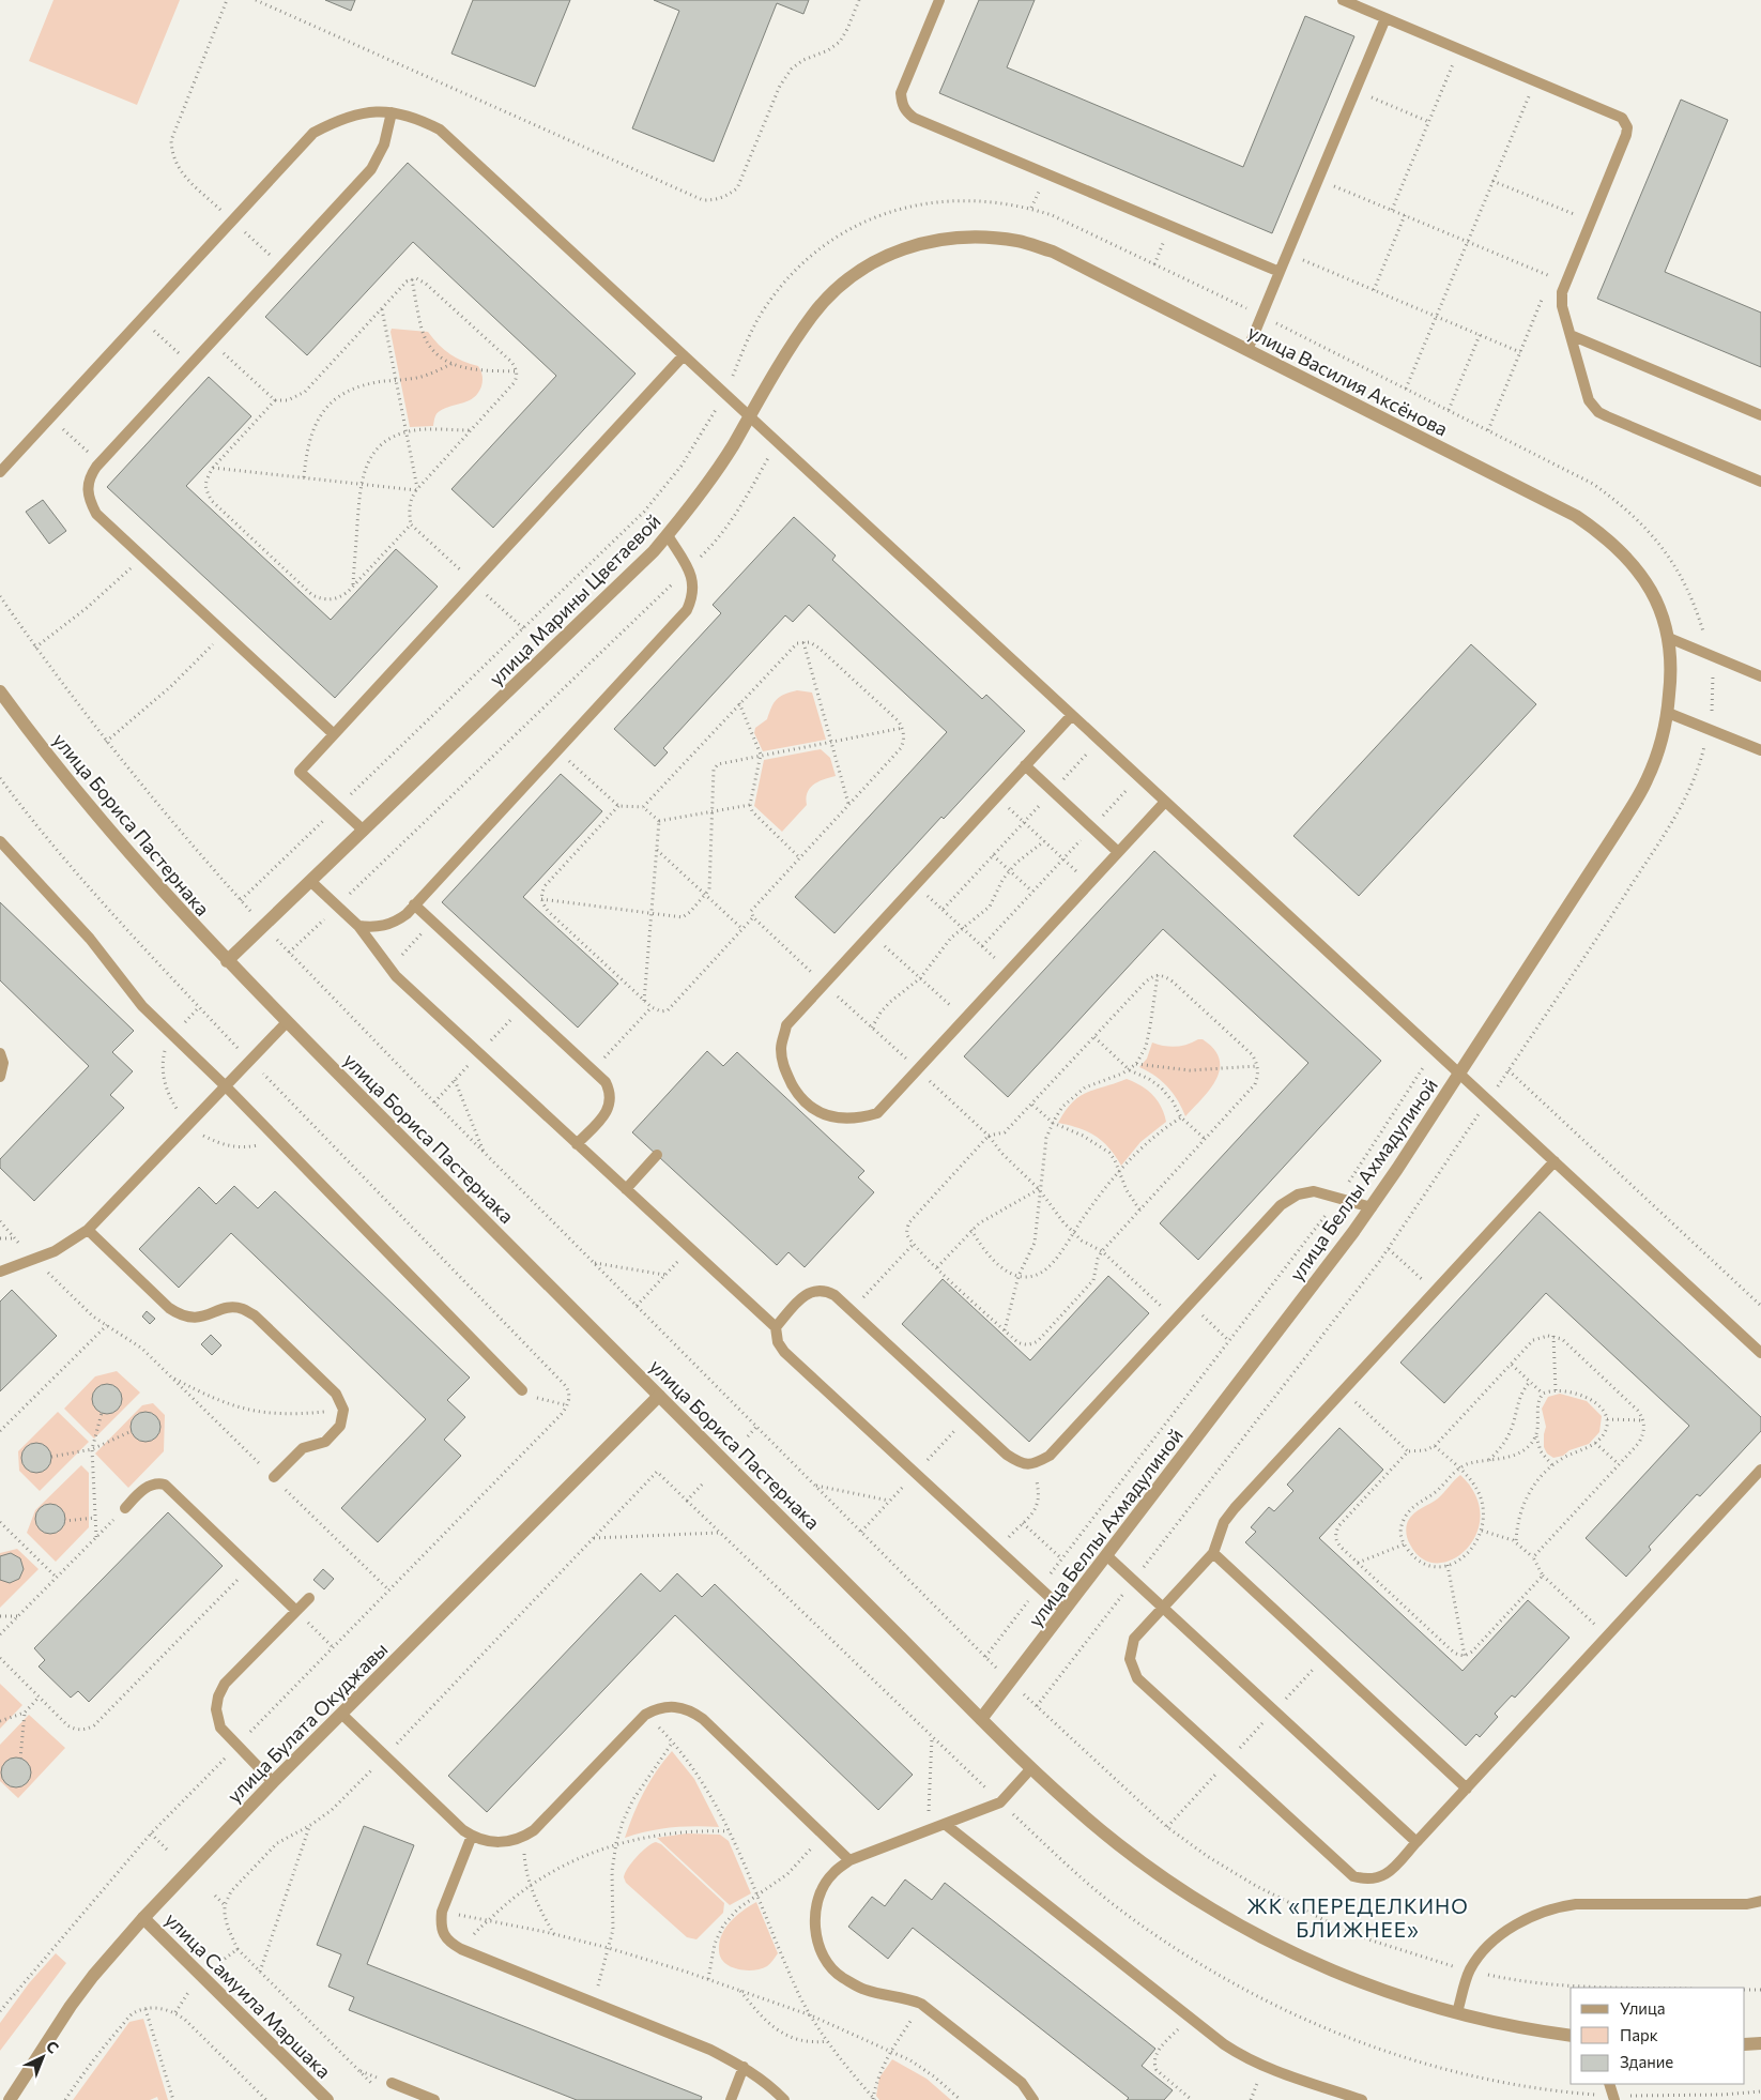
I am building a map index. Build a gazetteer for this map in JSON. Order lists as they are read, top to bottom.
{
  "streets": {
    "street": [
      "улица Василия Аксёнова",
      "улица Марины Цветаевой",
      "улица Бориса Пастернака",
      "улица Беллы Ахмадулиной",
      "улица Булата Окуджавы",
      "улица Самуила Маршака"
    ]
  },
  "crossings": [
    ["улица Василия Аксёнова", "улица Марины Цветаевой"],
    ["улица Василия Аксёнова", "улица Беллы Ахмадулиной"],
    ["улица Марины Цветаевой", "улица Бориса Пастернака"],
    ["улица Бориса Пастернака", "улица Беллы Ахмадулиной"],
    ["улица Бориса Пастернака", "улица Булата Окуджавы"],
    ["улица Булата Окуджавы", "улица Самуила Маршака"]
  ],
  "districts": ["ЖК «ПЕРЕДЕЛКИНО БЛИЖНЕЕ»"],
  "legend": ["Улица", "Парк", "Здание"],
  "north": "top right"
}
